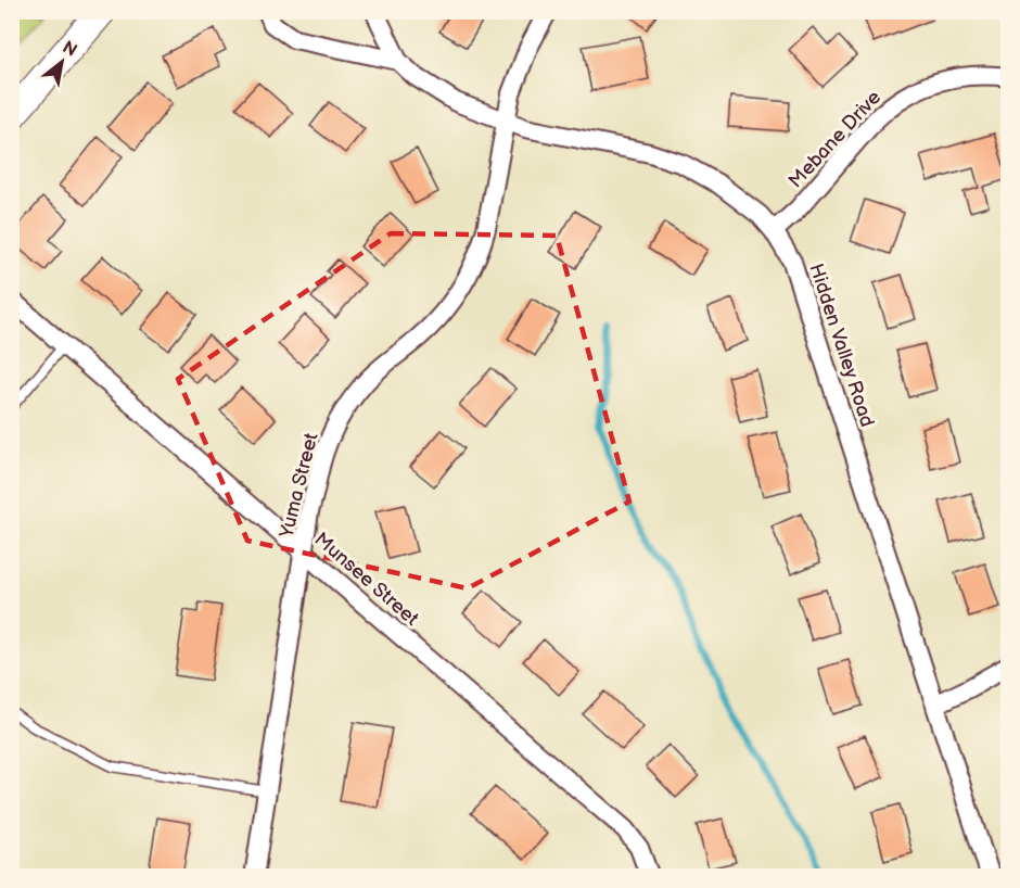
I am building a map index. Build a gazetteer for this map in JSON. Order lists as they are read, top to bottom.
{
  "streets": {
    "street": [
      "Mebane Drive",
      "Hidden Valley Road",
      "Yuma Street",
      "Munsee Street"
    ]
  },
  "crossings": [
    ["Mebane Drive", "Hidden Valley Road"],
    ["Hidden Valley Road", "Yuma Street"],
    ["Yuma Street", "Munsee Street"]
  ],
  "north": "top right"
}
